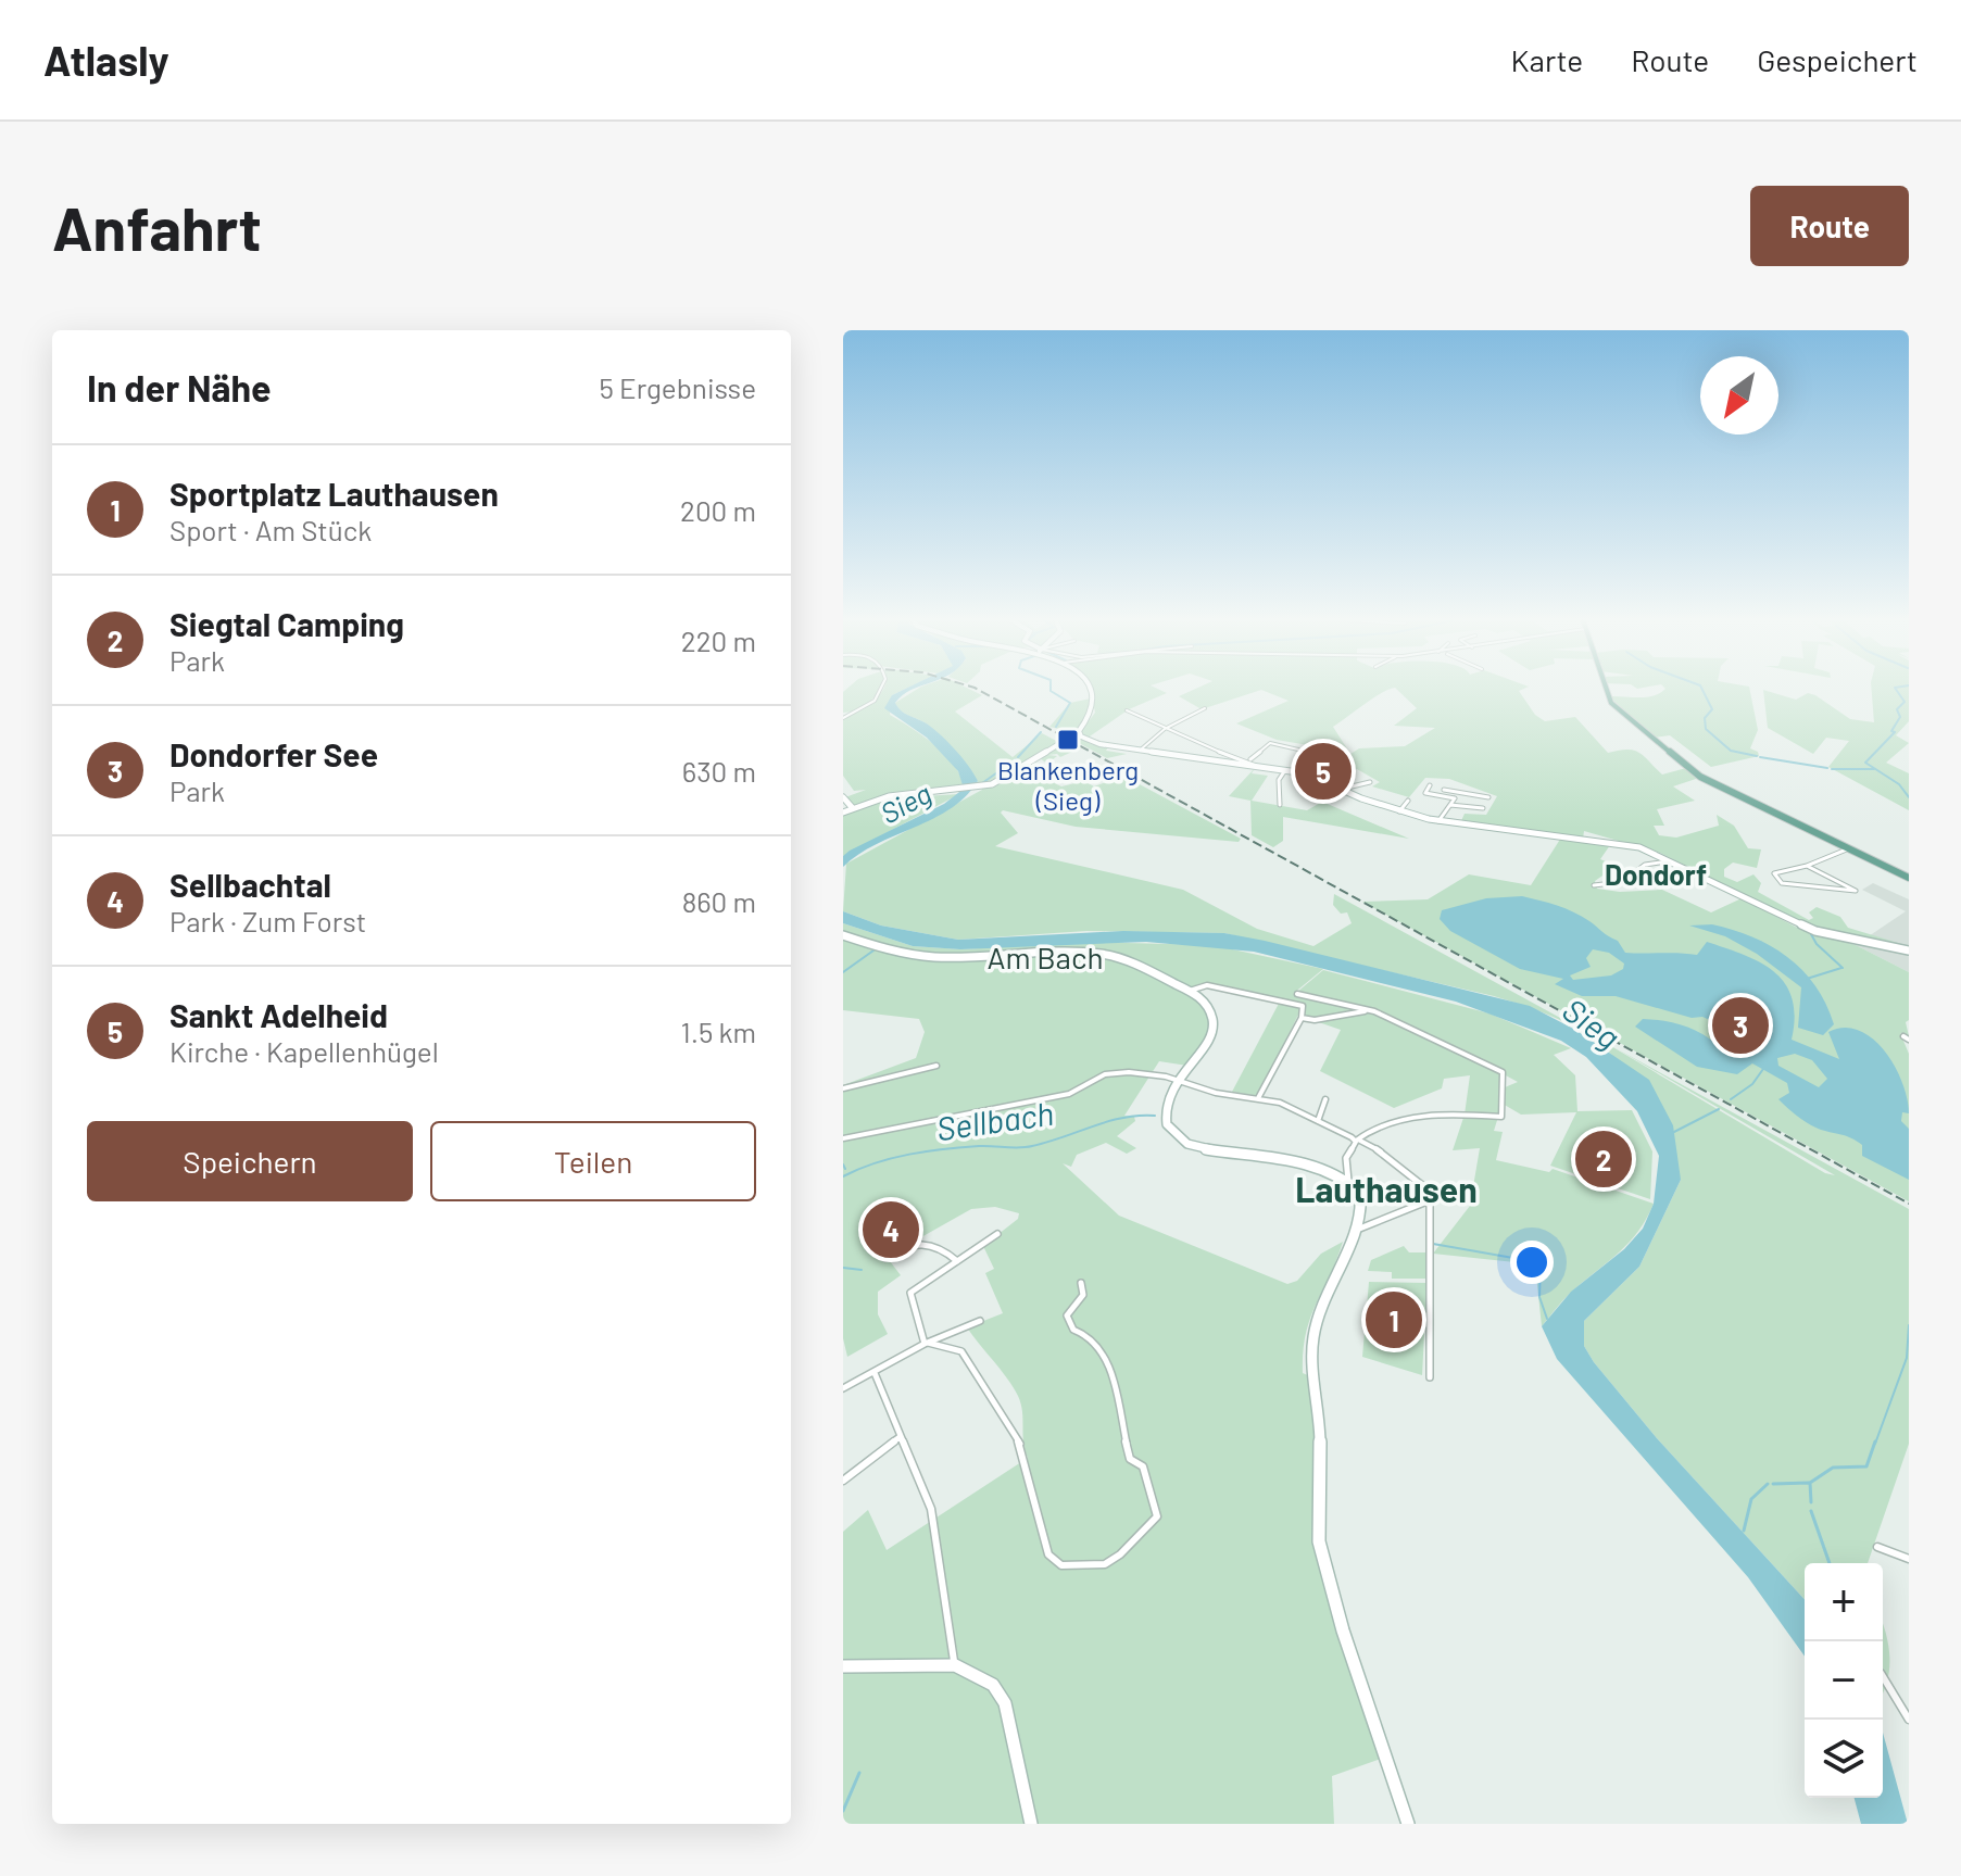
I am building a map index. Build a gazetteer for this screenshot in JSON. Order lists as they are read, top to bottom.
{
  "streets": {
    "street": ["Am Bach"]
  },
  "districts": ["Dondorf", "Lauthausen"],
  "water": ["Sieg", "Sellbach"],
  "places": {
    "transit": ["Blankenberg (Sieg)"]
  },
  "north": "bottom left",
  "page": {
    "header": "Atlasly",
    "nav": ["Karte", "Route", "Gespeichert"],
    "buttons": [
      "Route",
      ["Speichern", "Teilen"]
    ],
    "title": "Anfahrt",
    "heading": ["In der Nähe", "5 Ergebnisse"],
    "list": [
      {
        "mark": "1",
        "name": "Sportplatz Lauthausen",
        "note": "Sport · Am Stück",
        "value": "200 m"
      },
      {
        "mark": "2",
        "name": "Siegtal Camping",
        "note": "Park",
        "value": "220 m"
      },
      {
        "mark": "3",
        "name": "Dondorfer See",
        "note": "Park",
        "value": "630 m"
      },
      {
        "mark": "4",
        "name": "Sellbachtal",
        "note": "Park · Zum Forst",
        "value": "860 m"
      },
      {
        "mark": "5",
        "name": "Sankt Adelheid",
        "note": "Kirche · Kapellenhügel",
        "value": "1.5 km"
      }
    ],
    "pins": [
      "5",
      "3",
      "2",
      "4",
      "1"
    ],
    "map_buttons": ["+", "−"]
  }
}
